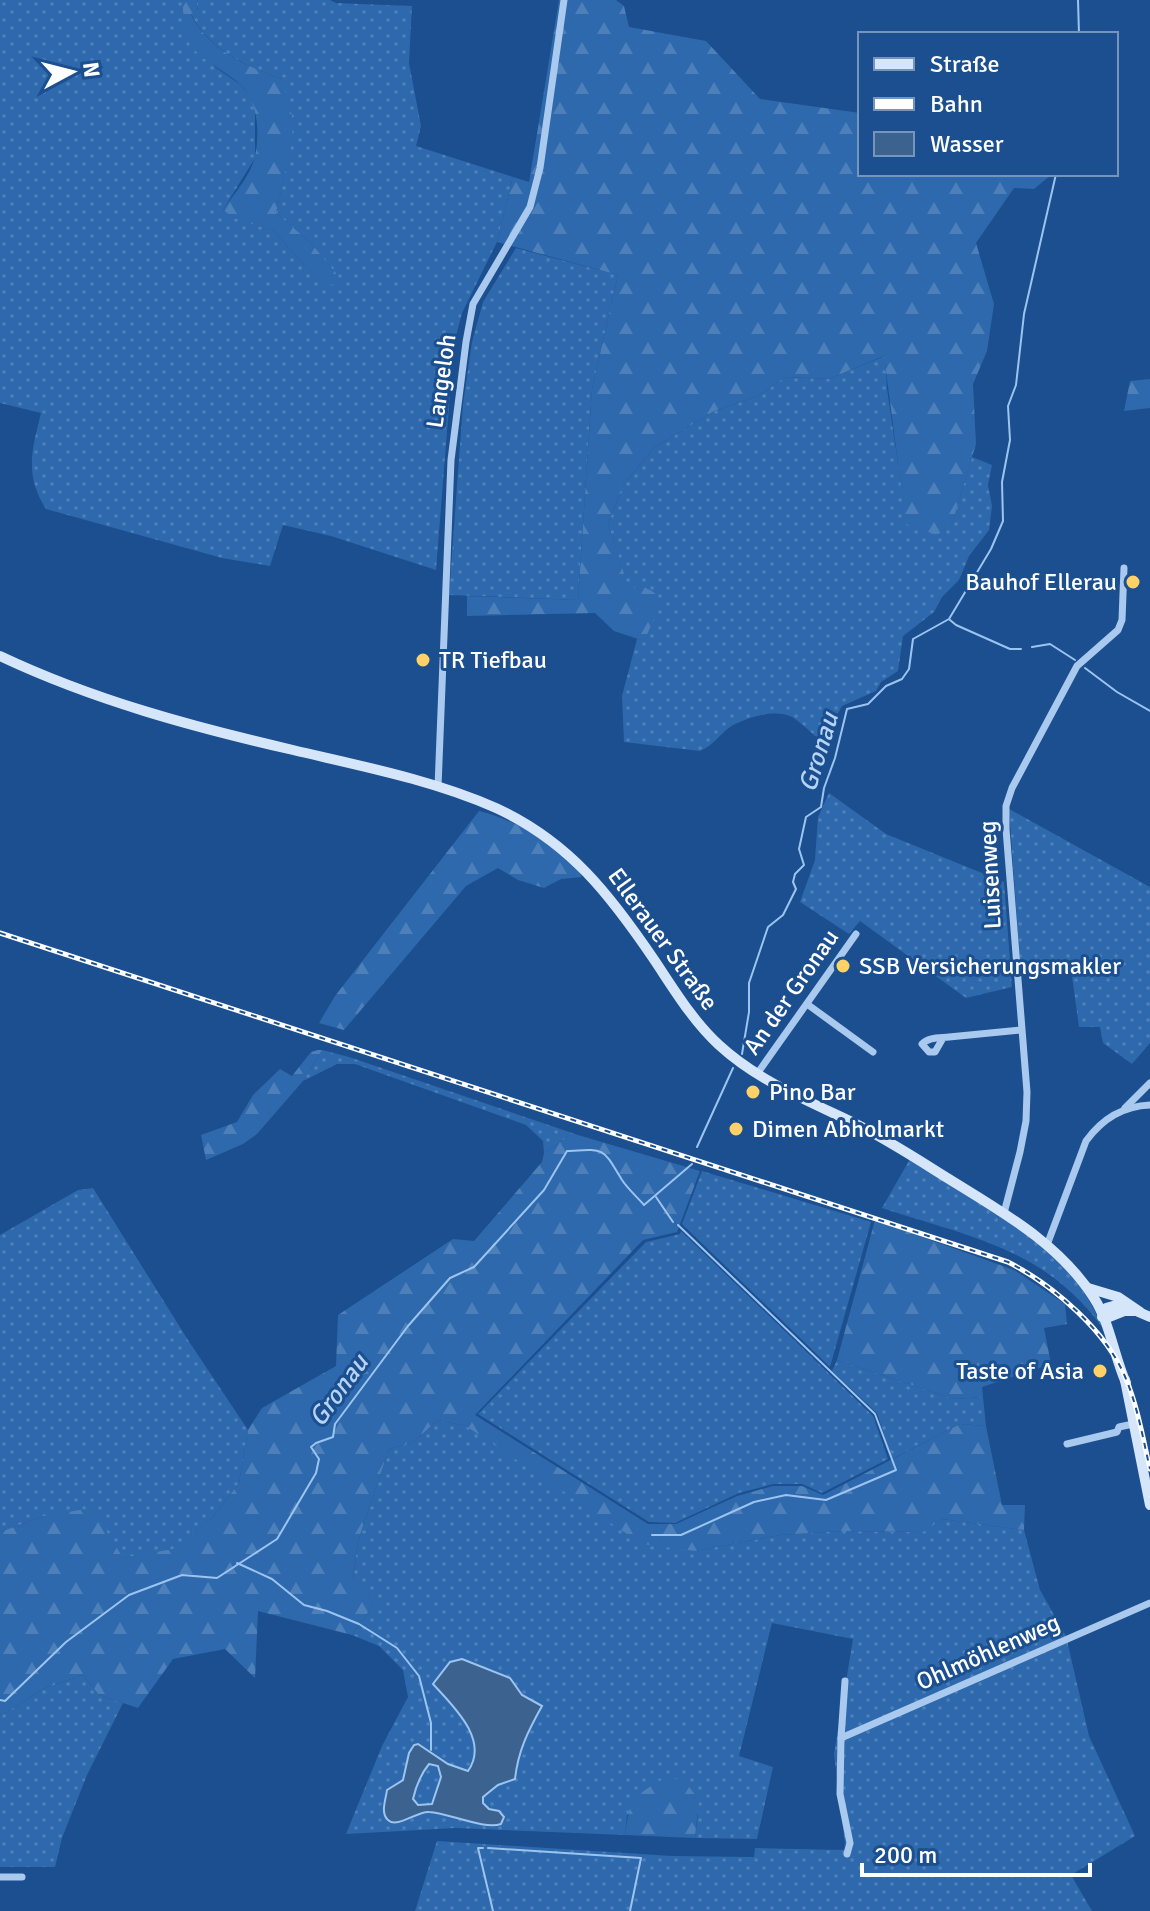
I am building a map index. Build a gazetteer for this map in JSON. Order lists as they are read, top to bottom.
{
  "streets": {
    "main road": ["Ellerauer Straße"],
    "street": [
      "Langeloh",
      "Luisenweg",
      "An der Gronau",
      "Ohlmöhlenweg"
    ]
  },
  "crossings": [
    ["Langeloh", "Ellerauer Straße"],
    ["Luisenweg", "Ellerauer Straße"],
    ["Ellerauer Straße", "An der Gronau"]
  ],
  "water": ["Gronau"],
  "places": [
    "Bauhof Ellerau",
    "TR Tiefbau",
    "SSB Versicherungsmakler",
    "Pino Bar",
    "Dimen Abholmarkt",
    "Taste of Asia"
  ],
  "legend": ["Straße", "Bahn", "Wasser"],
  "scale_bar": "200 m",
  "north": "right"
}
